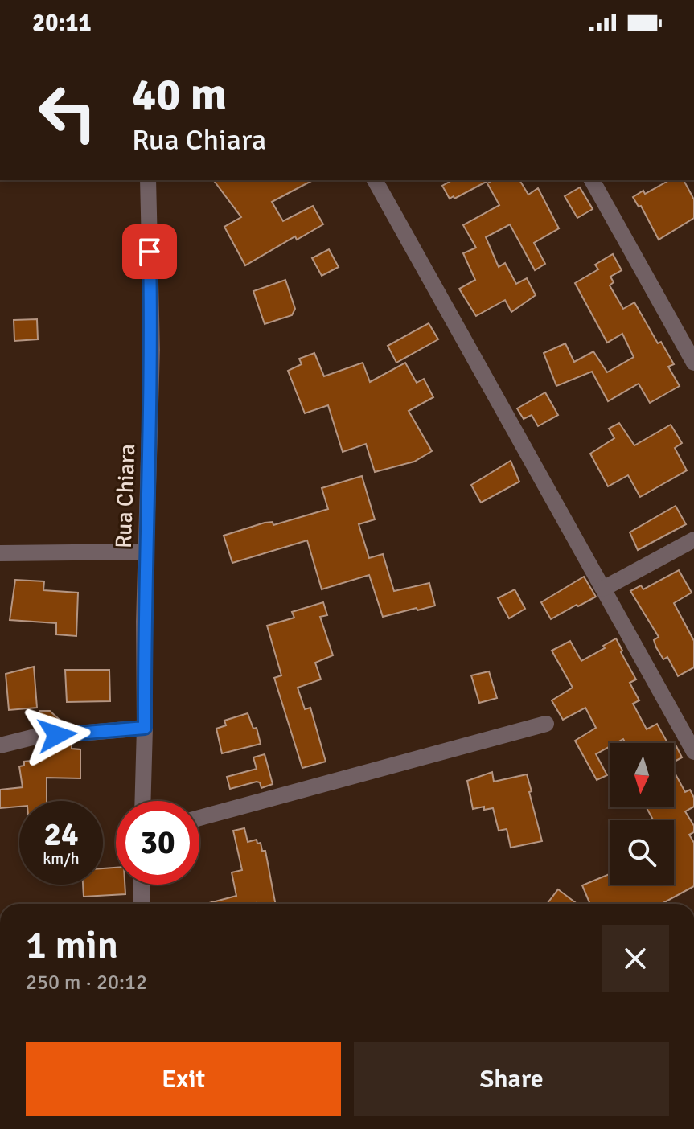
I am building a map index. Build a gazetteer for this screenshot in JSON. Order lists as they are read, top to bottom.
{
  "streets": {
    "street": ["Rua Chiara"]
  },
  "north": "bottom",
  "page": {
    "status": "20:11",
    "turn": ["40 m", "Rua Chiara"],
    "speed": "24 km/h",
    "limit": "30",
    "heading": ["1 min", "250 m · 20:12"],
    "buttons": ["Exit", "Share"]
  }
}
